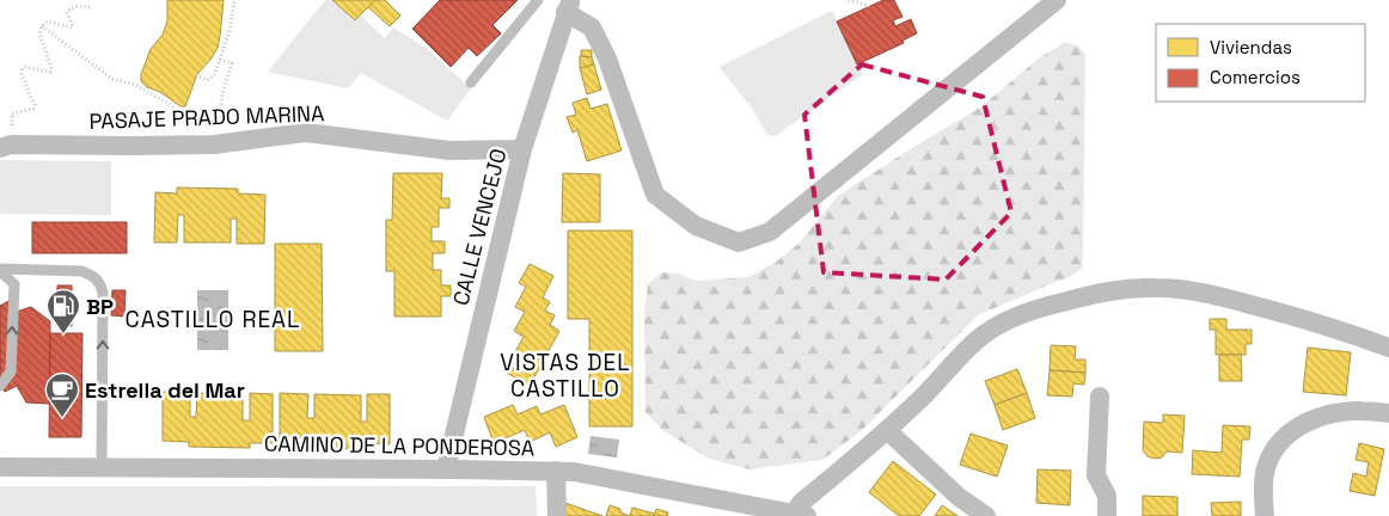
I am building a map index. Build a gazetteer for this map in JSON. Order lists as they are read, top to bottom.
{
  "streets": {
    "street": ["PASAJE PRADO MARINA", "CALLE VENCEJO", "CAMINO DE LA PONDEROSA"]
  },
  "crossings": [
    ["PASAJE PRADO MARINA", "CALLE VENCEJO"],
    ["CALLE VENCEJO", "CAMINO DE LA PONDEROSA"]
  ],
  "districts": ["CASTILLO REAL", "VISTAS DEL CASTILLO"],
  "places": {
    "fuel station": ["BP"],
    "cafe": ["Estrella del Mar"]
  },
  "legend": ["Viviendas", "Comercios"]
}
